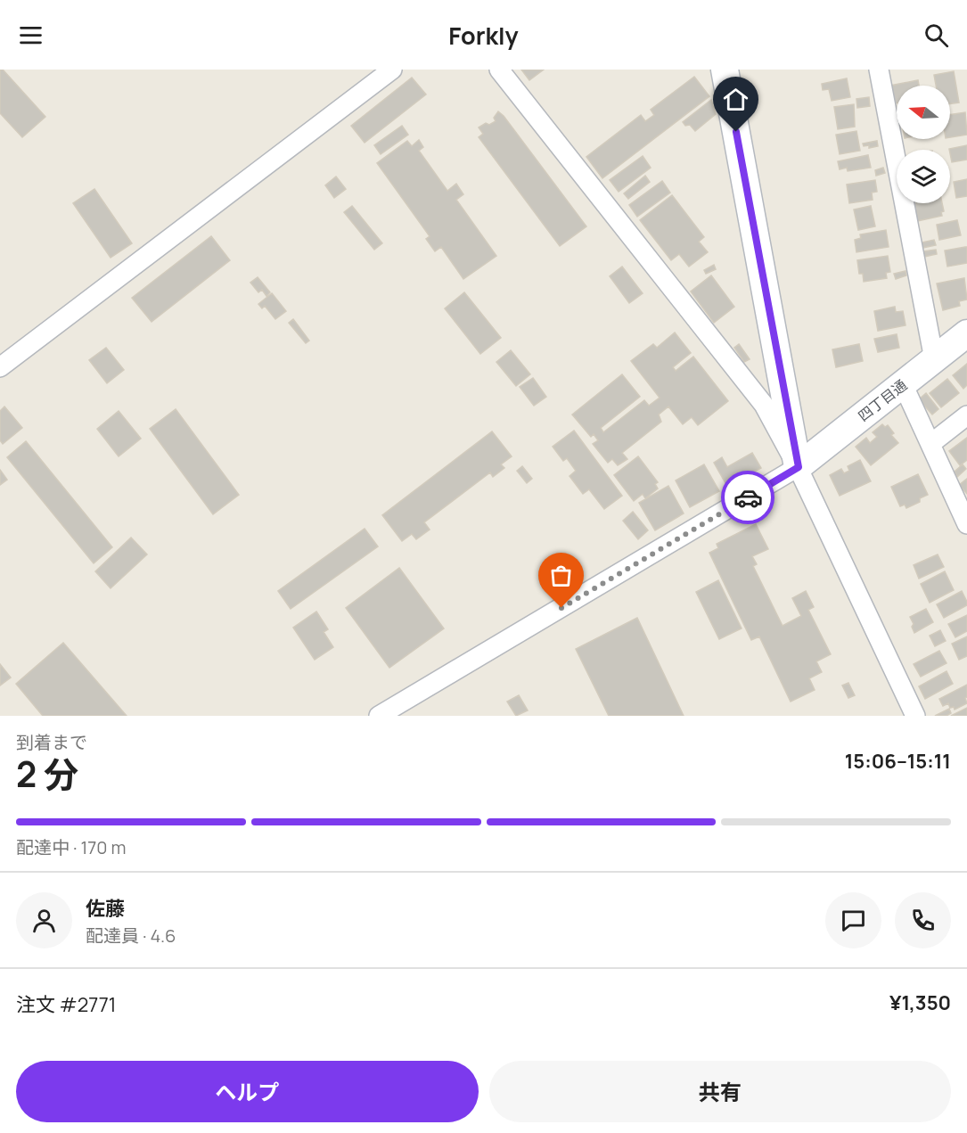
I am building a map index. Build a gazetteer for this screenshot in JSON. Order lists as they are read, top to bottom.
{
  "streets": {
    "street": ["四丁目通"]
  },
  "north": "left",
  "page": {
    "header": "Forkly",
    "heading": ["2 分", "到着まで", "15:06–15:11"],
    "panel": [
      "佐藤",
      "配達員 · 4.6",
      "注文 #2771",
      "¥1,350"
    ],
    "bar": "配達中 · 170 m",
    "buttons": ["ヘルプ", "共有"]
  }
}
